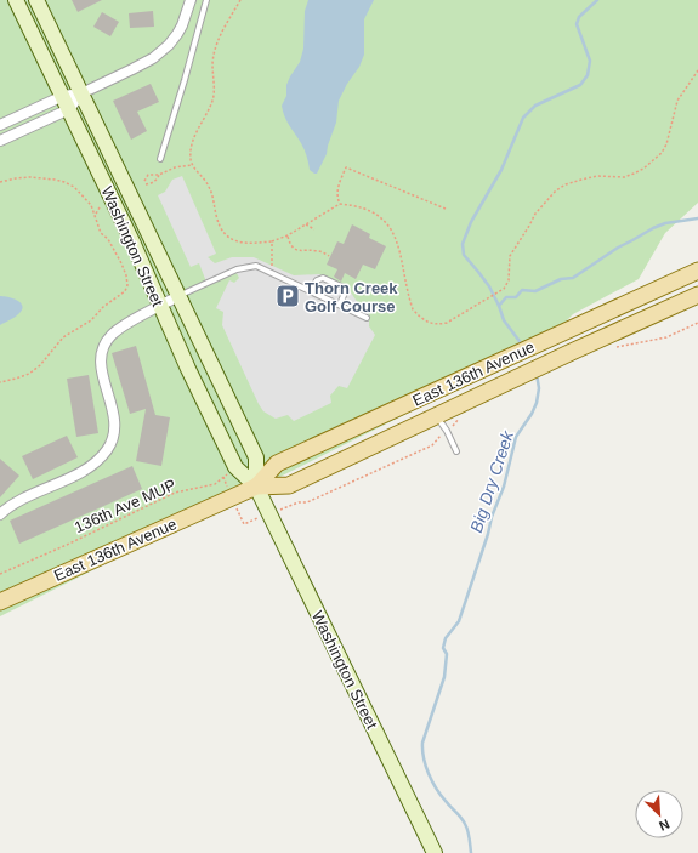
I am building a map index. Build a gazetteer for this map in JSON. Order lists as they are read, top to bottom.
{
  "streets": {
    "main road": ["Washington Street", "East 136th Avenue"],
    "path": ["136th Ave MUP"]
  },
  "crossings": [
    ["Washington Street", "East 136th Avenue"],
    ["Washington Street", "136th Ave MUP"]
  ],
  "water": ["Big Dry Creek"],
  "places": {
    "parking": ["Thorn Creek Golf Course"]
  },
  "north": "bottom right"
}
